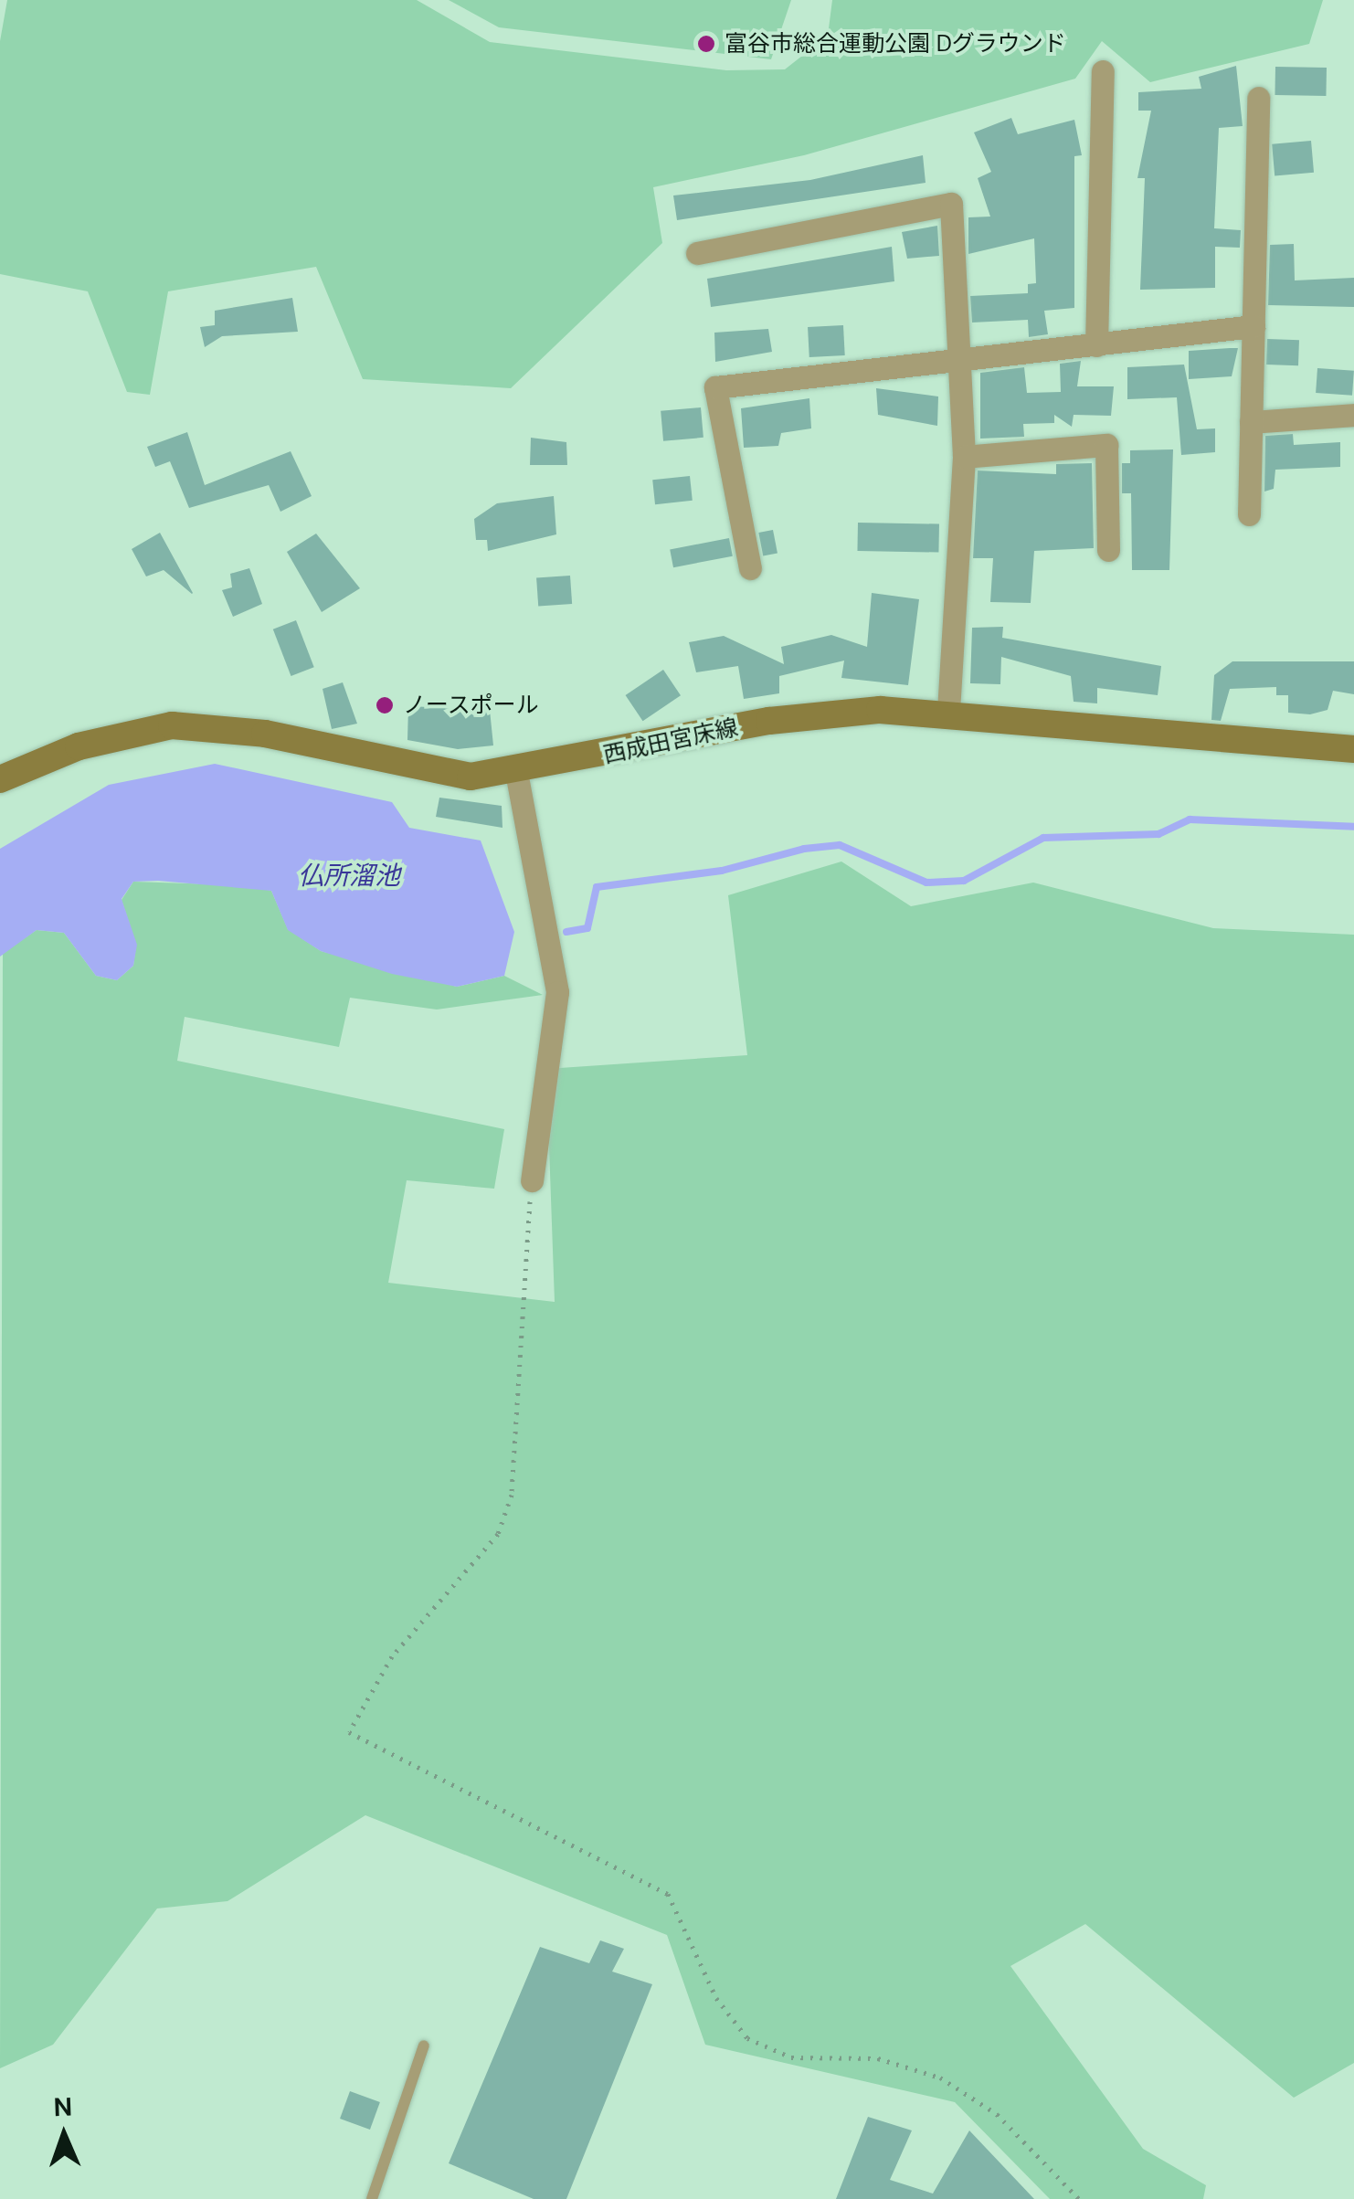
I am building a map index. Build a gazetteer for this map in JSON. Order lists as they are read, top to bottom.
{
  "streets": {
    "main road": ["西成田宮床線"]
  },
  "water": ["仏所溜池"],
  "places": ["富谷市総合運動公園 Dグラウンド", "ノースポール"],
  "north": "top"
}
